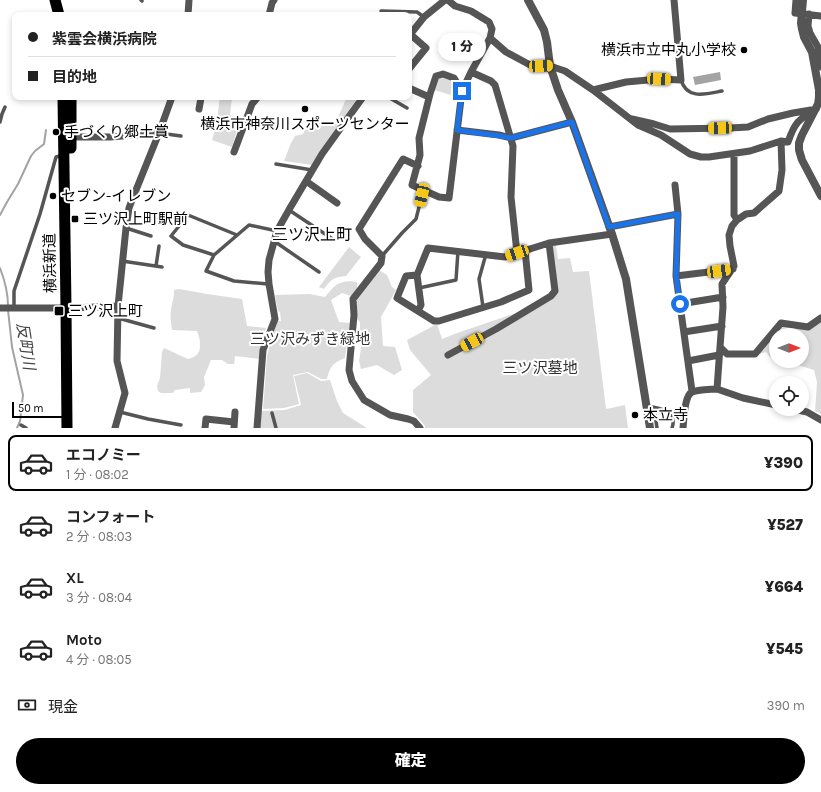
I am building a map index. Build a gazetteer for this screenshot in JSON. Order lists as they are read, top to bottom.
{
  "streets": {
    "highway": ["横浜新道"]
  },
  "districts": ["三ツ沢上町"],
  "water": ["反町川"],
  "parks": ["三ツ沢みずき緑地", "三ツ沢墓地"],
  "places": {
    "other": [
      "横浜市立中丸小学校",
      "横浜市神奈川スポーツセンター",
      "手づくり郷土賞",
      "セブン-イレブン",
      "本立寺"
    ],
    "transit": ["三ツ沢上町駅前", "三ツ沢上町"]
  },
  "scale_bar": "50 m",
  "north": "right",
  "page": {
    "banner": ["紫雲会横浜病院", "目的地"],
    "bubble": "1 分",
    "scale": "50 m",
    "list": [
      {
        "name": "エコノミー",
        "note": "1 分 · 08:02",
        "value": "¥390"
      },
      {
        "name": "コンフォート",
        "note": "2 分 · 08:03",
        "value": "¥527"
      },
      {
        "name": "XL",
        "note": "3 分 · 08:04",
        "value": "¥664"
      },
      {
        "name": "Moto",
        "note": "4 分 · 08:05",
        "value": "¥545"
      }
    ],
    "pay": ["現金", "390 m"],
    "buttons": "確定"
  }
}
